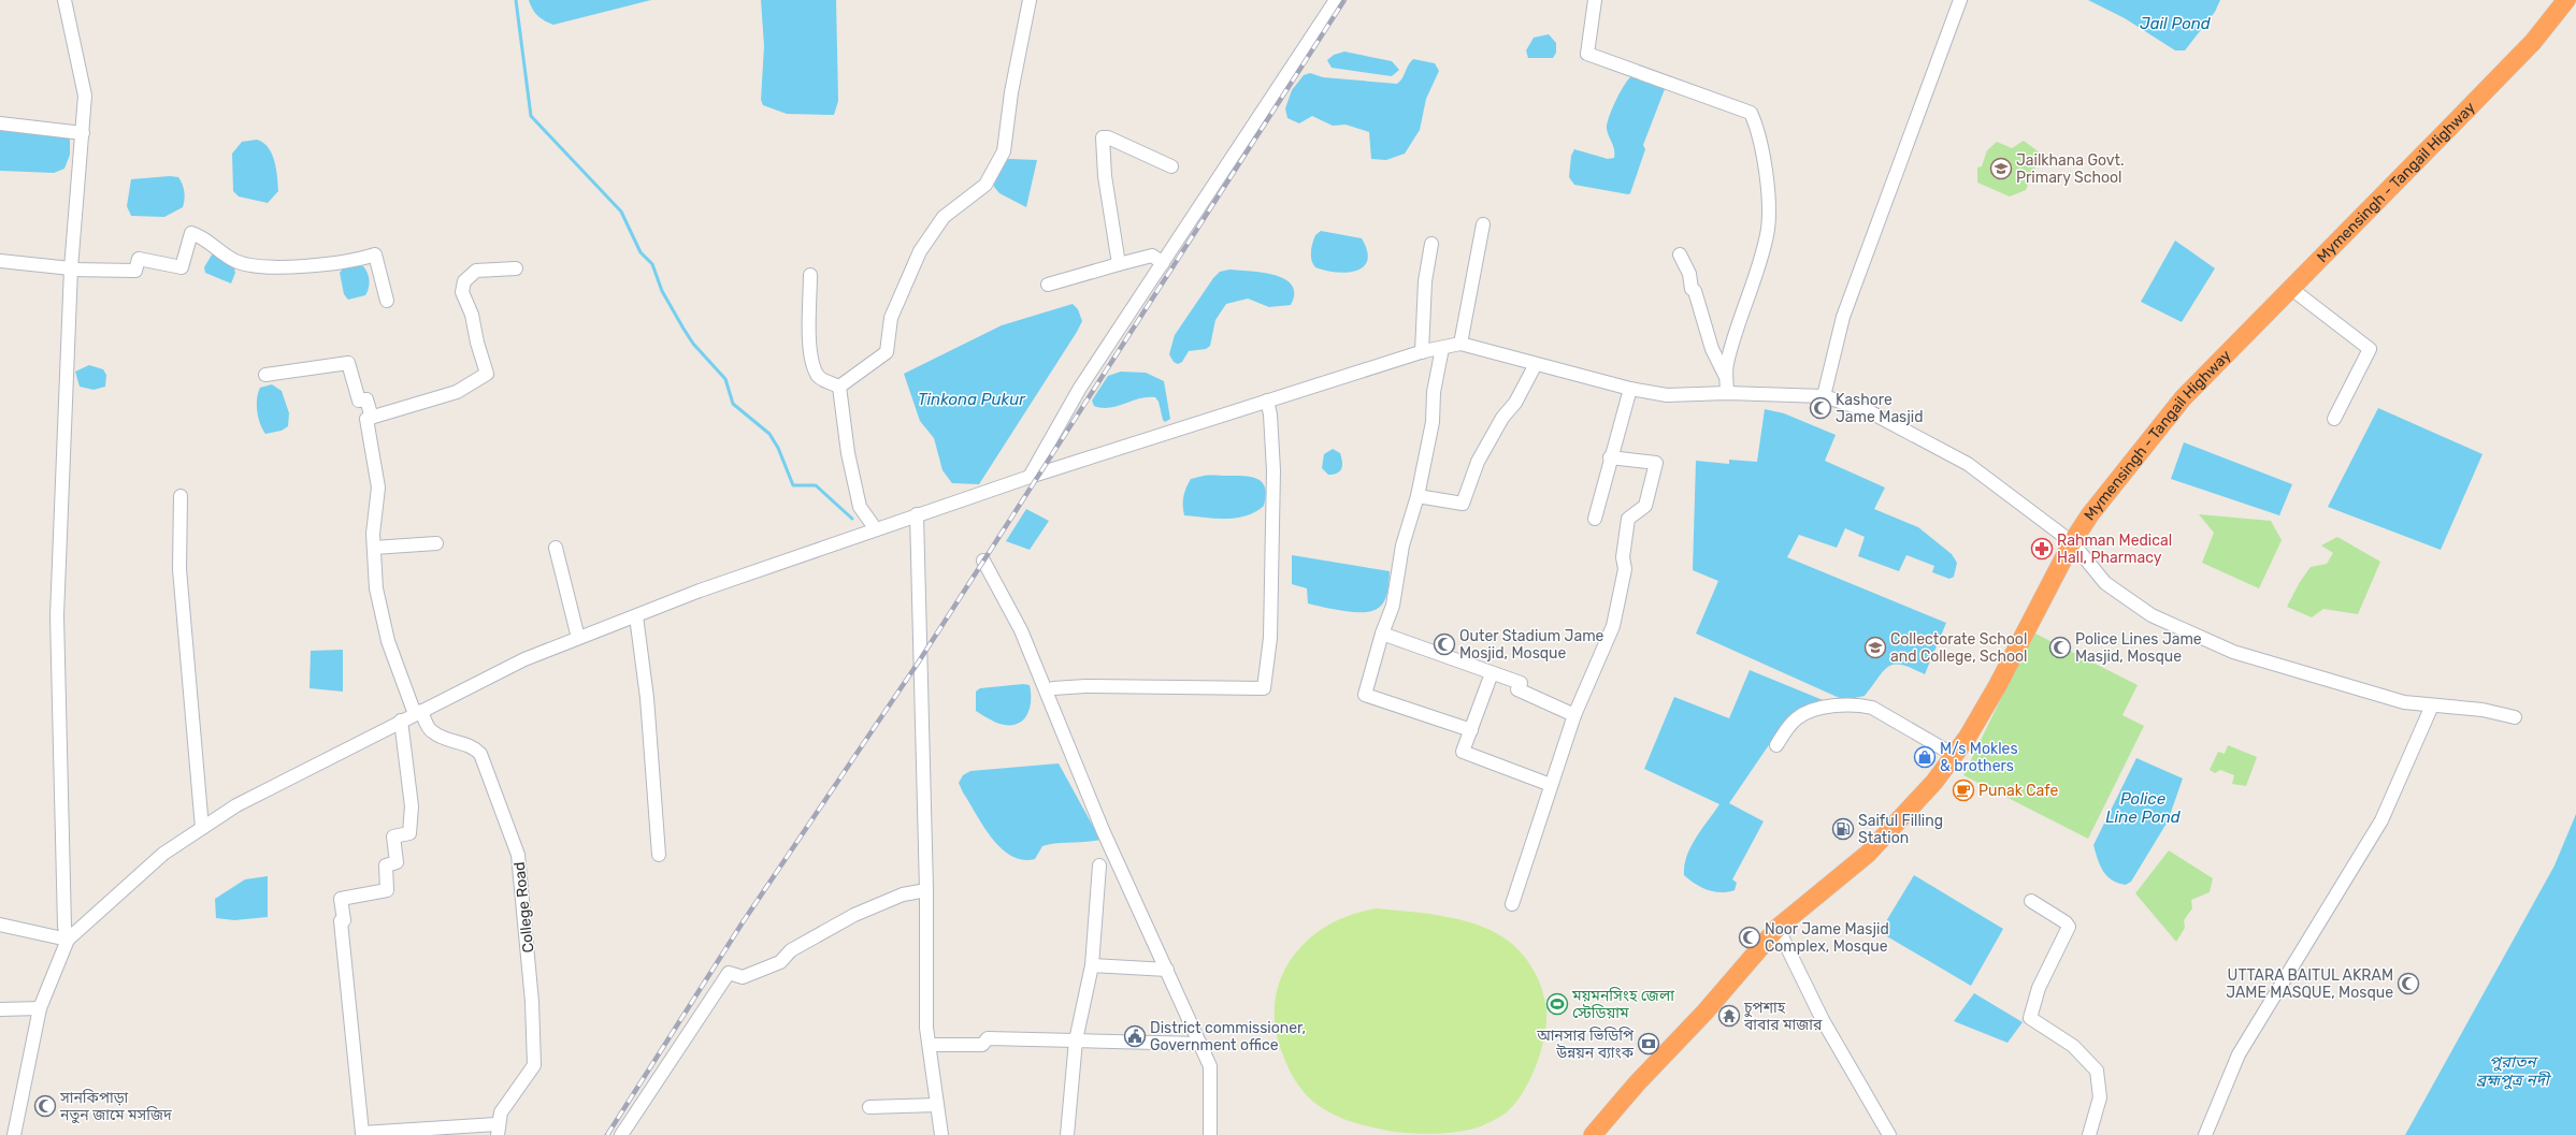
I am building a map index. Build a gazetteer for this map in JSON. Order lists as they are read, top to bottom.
{
  "streets": {
    "highway": ["Mymensingh - Tangail Highway"],
    "street": ["College Road"]
  },
  "water": [
    "Jail Pond",
    "Tinkona Pukur",
    "Police Line Pond",
    "পুরাতন ব্রহ্মপুত্র নদী"
  ],
  "places": {
    "school or university": ["Jailkhana Govt. Primary School", "Collectorate School and College, School"],
    "mosque": [
      "Kashore Jame Masjid",
      "Outer Stadium Jame Mosjid, Mosque",
      "Police Lines Jame Masjid, Mosque",
      "Noor Jame Masjid Complex, Mosque",
      "UTTARA BAITUL AKRAM JAME MASQUE, Mosque",
      "সানকিপাড়া নতুন জামে মসজিদ"
    ],
    "pharmacy": ["Rahman Medical Hall, Pharmacy"],
    "shop": ["M/s Mokles & brothers"],
    "cafe": ["Punak Cafe"],
    "fuel station": ["Saiful Filling Station"],
    "sports": ["ময়মনসিংহ জেলা স্টেডিয়াম"],
    "temple": ["চুপশাহ বাবার মাজার"],
    "public building": ["District commissioner, Government office"],
    "bank": ["আনসার ভিডিপি উন্নয়ন ব্যাংক"]
  }
}
